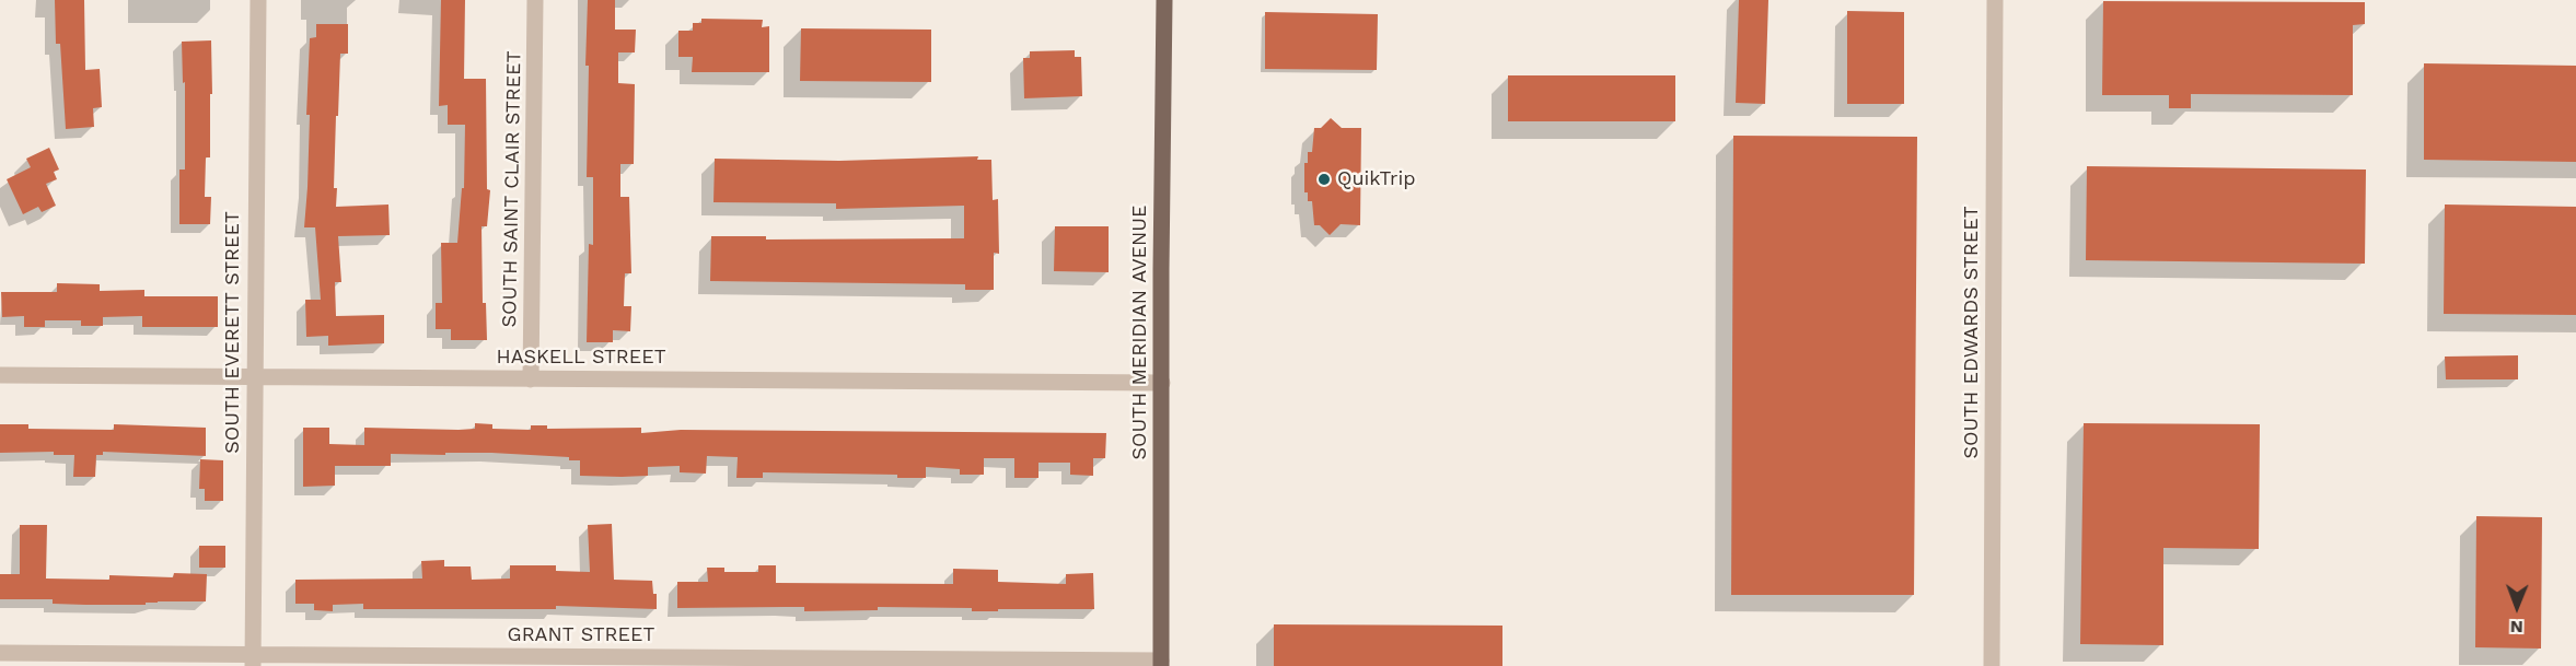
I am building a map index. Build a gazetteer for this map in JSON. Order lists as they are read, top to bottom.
{
  "streets": {
    "main road": ["SOUTH MERIDIAN AVENUE"],
    "street": [
      "SOUTH SAINT CLAIR STREET",
      "SOUTH EVERETT STREET",
      "SOUTH EDWARDS STREET",
      "HASKELL STREET",
      "GRANT STREET"
    ]
  },
  "crossings": [
    ["SOUTH SAINT CLAIR STREET", "HASKELL STREET"],
    ["SOUTH EVERETT STREET", "HASKELL STREET"],
    ["SOUTH EVERETT STREET", "GRANT STREET"],
    ["SOUTH MERIDIAN AVENUE", "HASKELL STREET"],
    ["SOUTH MERIDIAN AVENUE", "GRANT STREET"]
  ],
  "places": ["QuikTrip"],
  "north": "bottom"
}
